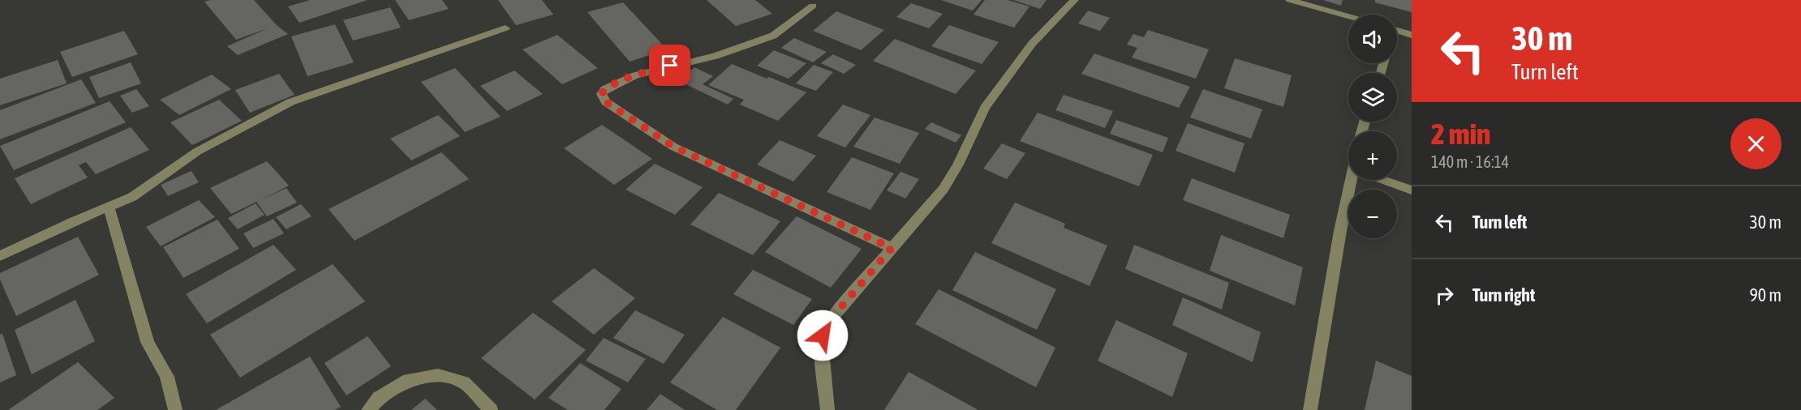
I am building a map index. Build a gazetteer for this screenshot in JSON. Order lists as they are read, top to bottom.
{
  "page": {
    "turn": ["30 m", "Turn left"],
    "map_buttons": ["+", "−"],
    "heading": ["2 min", "140 m · 16:14"],
    "list": [
      {
        "name": "Turn left",
        "value": "30 m"
      },
      {
        "name": "Turn right",
        "value": "90 m"
      }
    ]
  }
}
